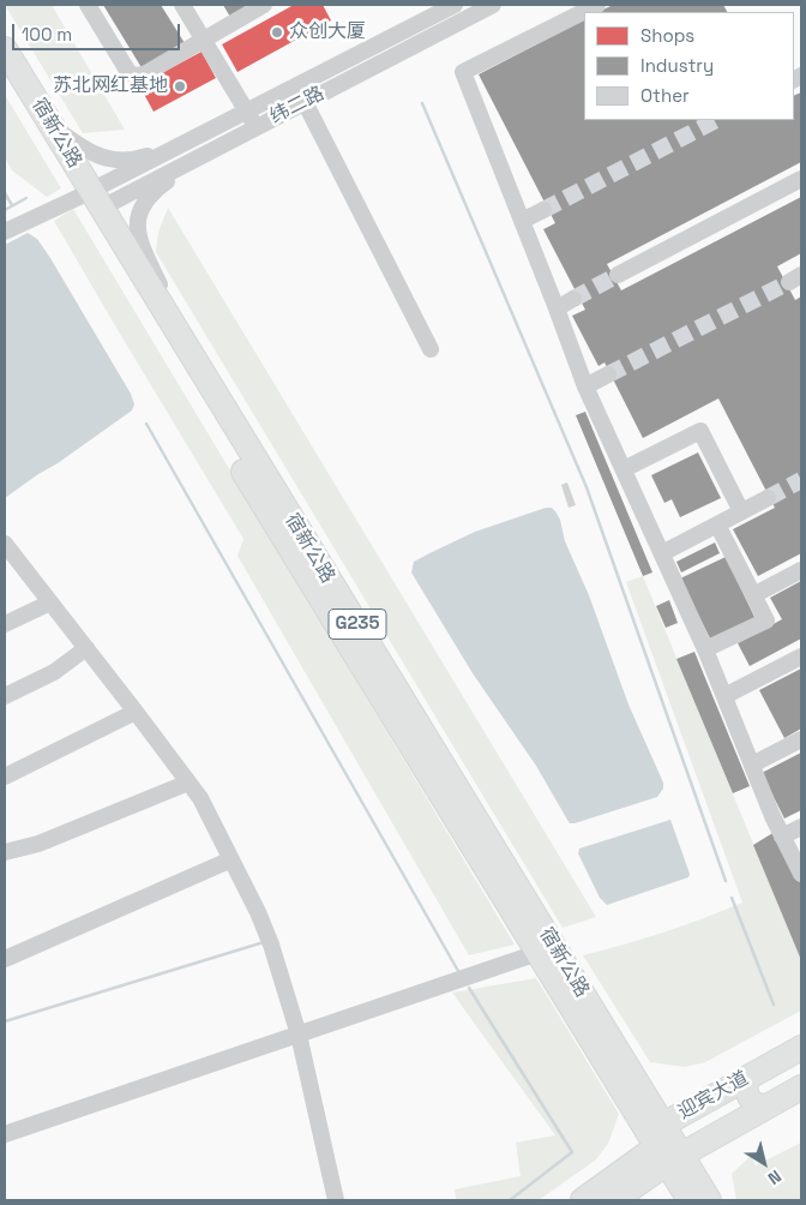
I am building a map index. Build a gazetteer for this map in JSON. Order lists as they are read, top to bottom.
{
  "streets": {
    "highway": ["宿新公路", "G235", "迎宾大道"],
    "street": ["纬二路"]
  },
  "crossings": [
    ["纬二路", "宿新公路"],
    ["宿新公路", "迎宾大道"]
  ],
  "places": ["众创大厦", "苏北网红基地"],
  "legend": ["Shops", "Industry", "Other"],
  "scale_bar": "100 m",
  "north": "bottom right"
}
